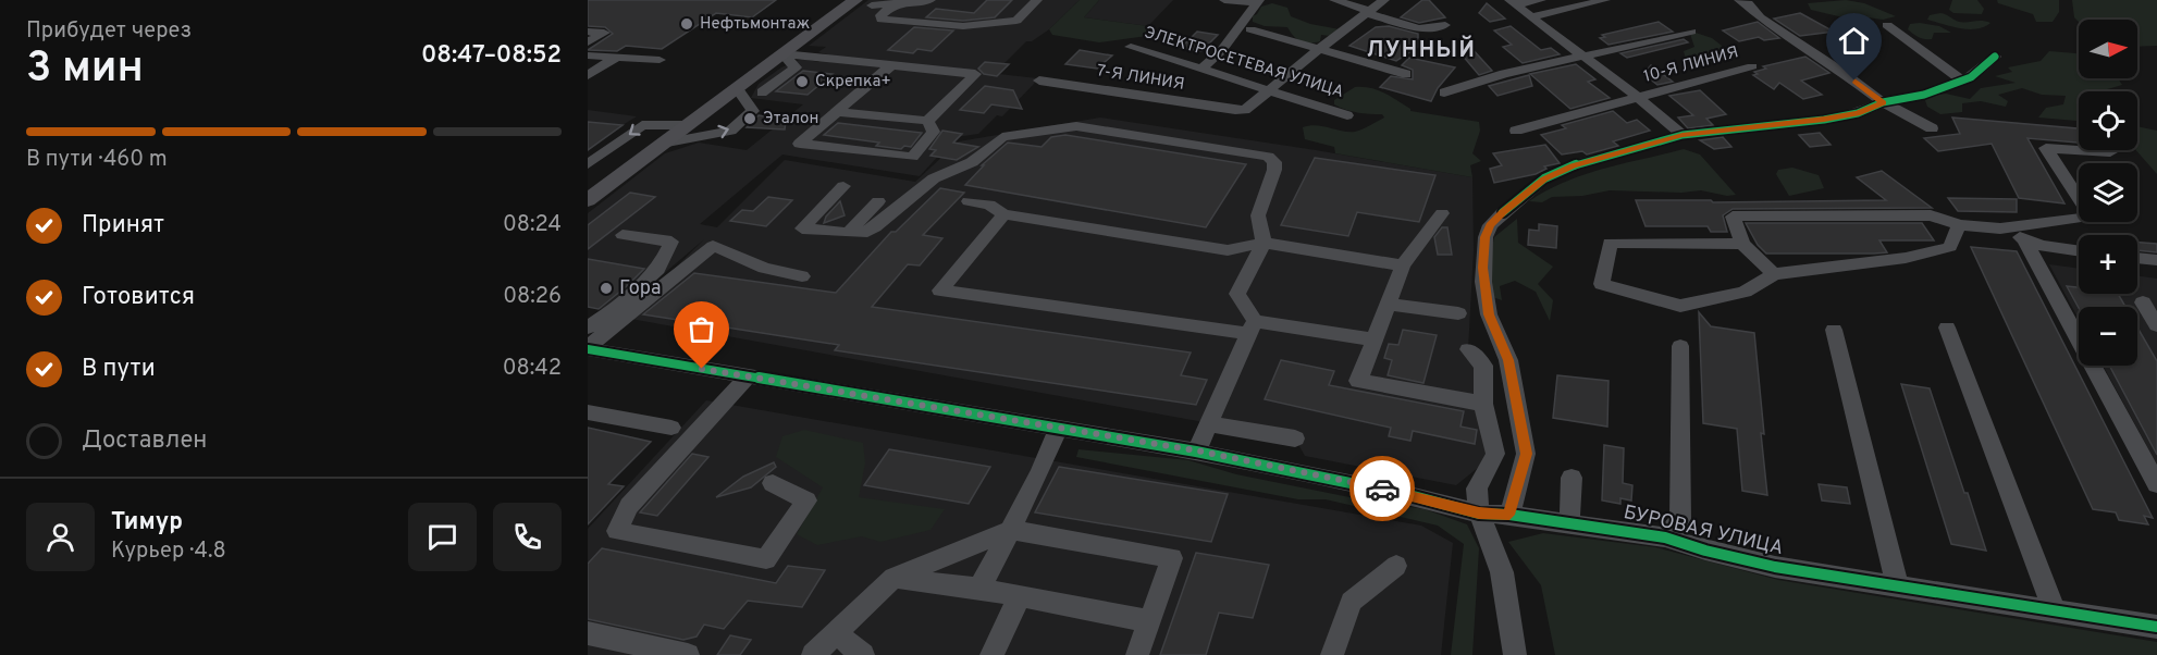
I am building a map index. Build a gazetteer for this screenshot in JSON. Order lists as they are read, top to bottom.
{
  "streets": {
    "street": [
      "ЭЛЕКТРОСЕТЕВАЯ УЛИЦА",
      "10-Я ЛИНИЯ",
      "7-Я ЛИНИЯ",
      "БУРОВАЯ УЛИЦА"
    ]
  },
  "crossings": [
    ["ЭЛЕКТРОСЕТЕВАЯ УЛИЦА", "7-Я ЛИНИЯ"]
  ],
  "districts": ["ЛУННЫЙ"],
  "places": [
    "Нефтьмонтаж",
    "Скрепка+",
    "Эталон",
    "Гора"
  ],
  "north": "right",
  "page": {
    "heading": ["3 мин", "Прибудет через", "08:47–08:52"],
    "panel": ["Тимур", "Курьер · 4.8"],
    "map_buttons": ["+", "−"],
    "bar": "В пути · 460 m",
    "list": [
      ["Принят", "08:24"],
      ["Готовится", "08:26"],
      ["В пути", "08:42"],
      "Доставлен"
    ]
  }
}
